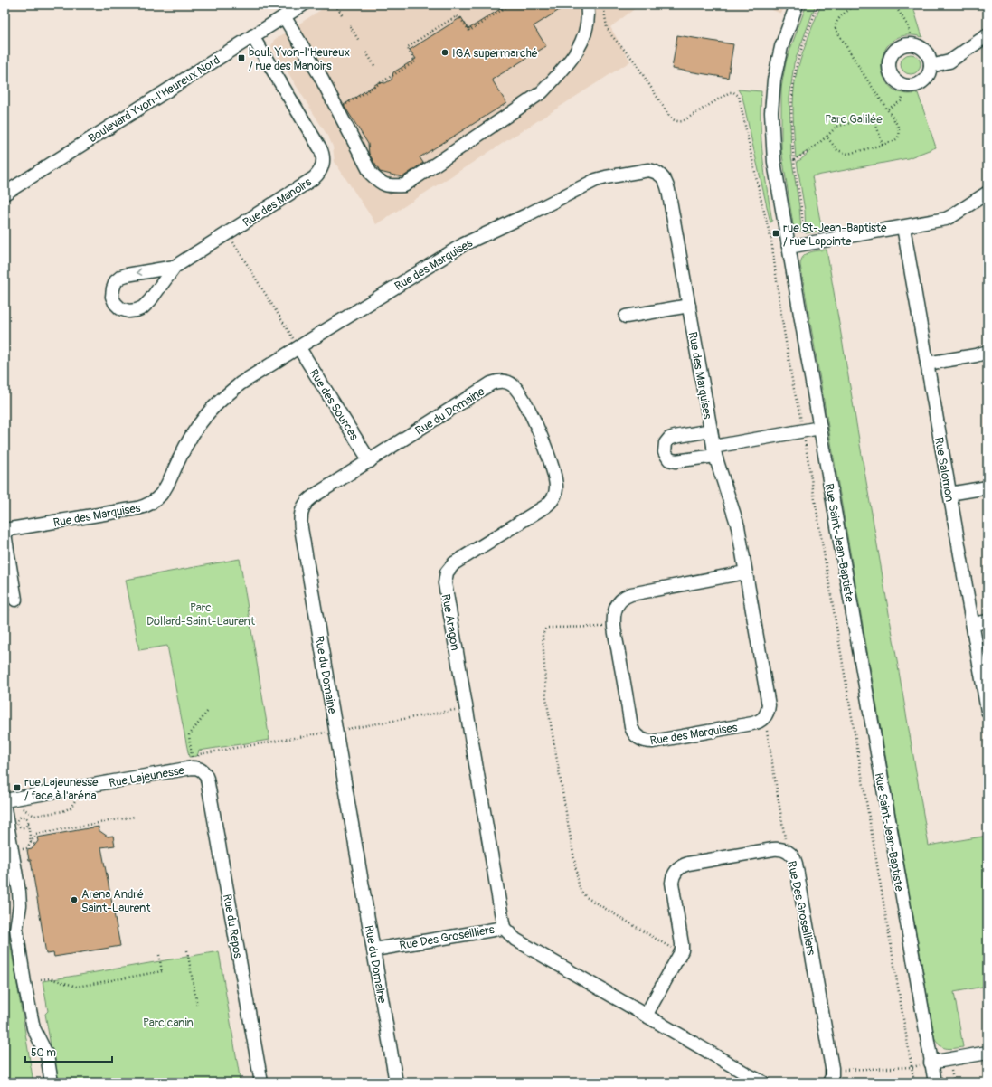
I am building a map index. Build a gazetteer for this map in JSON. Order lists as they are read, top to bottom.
{
  "streets": {
    "street": [
      "Boulevard Yvon-l'Heureux Nord",
      "Rue des Manoirs",
      "Rue des Marquises",
      "Rue des Sources",
      "Rue du Domaine",
      "Rue Salomon",
      "Rue Saint-Jean-Baptiste",
      "Rue Aragon",
      "Rue Lajeunesse",
      "Rue Des Groseilliers",
      "Rue du Repos"
    ]
  },
  "crossings": [
    ["Boulevard Yvon-l'Heureux Nord", "Rue des Manoirs"],
    ["Rue des Marquises", "Rue des Sources"],
    ["Rue des Sources", "Rue du Domaine"],
    ["Rue du Domaine", "Rue Aragon"],
    ["Rue du Domaine", "Rue Des Groseilliers"],
    ["Rue Aragon", "Rue Des Groseilliers"],
    ["Rue Lajeunesse", "Rue du Repos"]
  ],
  "parks": ["Parc Galilée", "Parc Dollard-Saint-Laurent", "Parc canin"],
  "places": {
    "other": ["IGA supermarché", "Arena André Saint-Laurent"],
    "transit": ["boul. Yvon-l'Heureux / rue des Manoirs", "rue St-Jean-Baptiste / rue Lapointe", "rue Lajeunesse / face à l'aréna"]
  },
  "scale_bar": "50 m"
}
